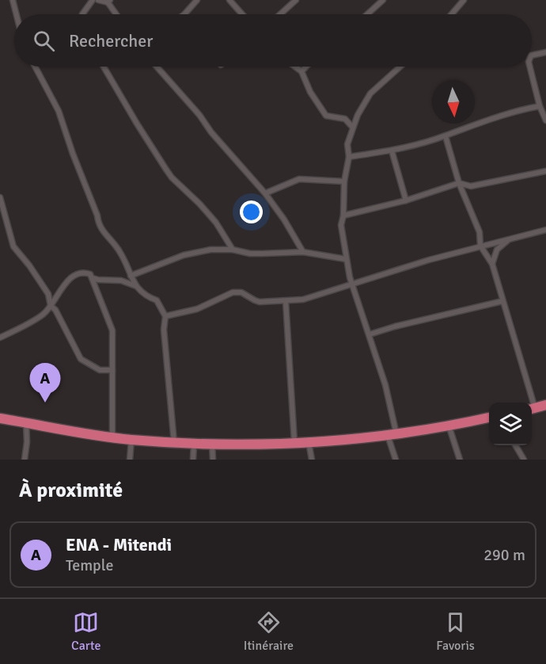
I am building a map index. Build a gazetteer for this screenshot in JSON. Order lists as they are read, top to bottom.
{
  "north": "bottom",
  "page": {
    "search": "Rechercher",
    "pins": "A",
    "heading": "À proximité",
    "list": [
      {
        "mark": "A",
        "name": "ENA - Mitendi",
        "note": "Temple",
        "value": "290 m"
      }
    ],
    "nav": ["Carte", "Itinéraire", "Favoris"]
  }
}
